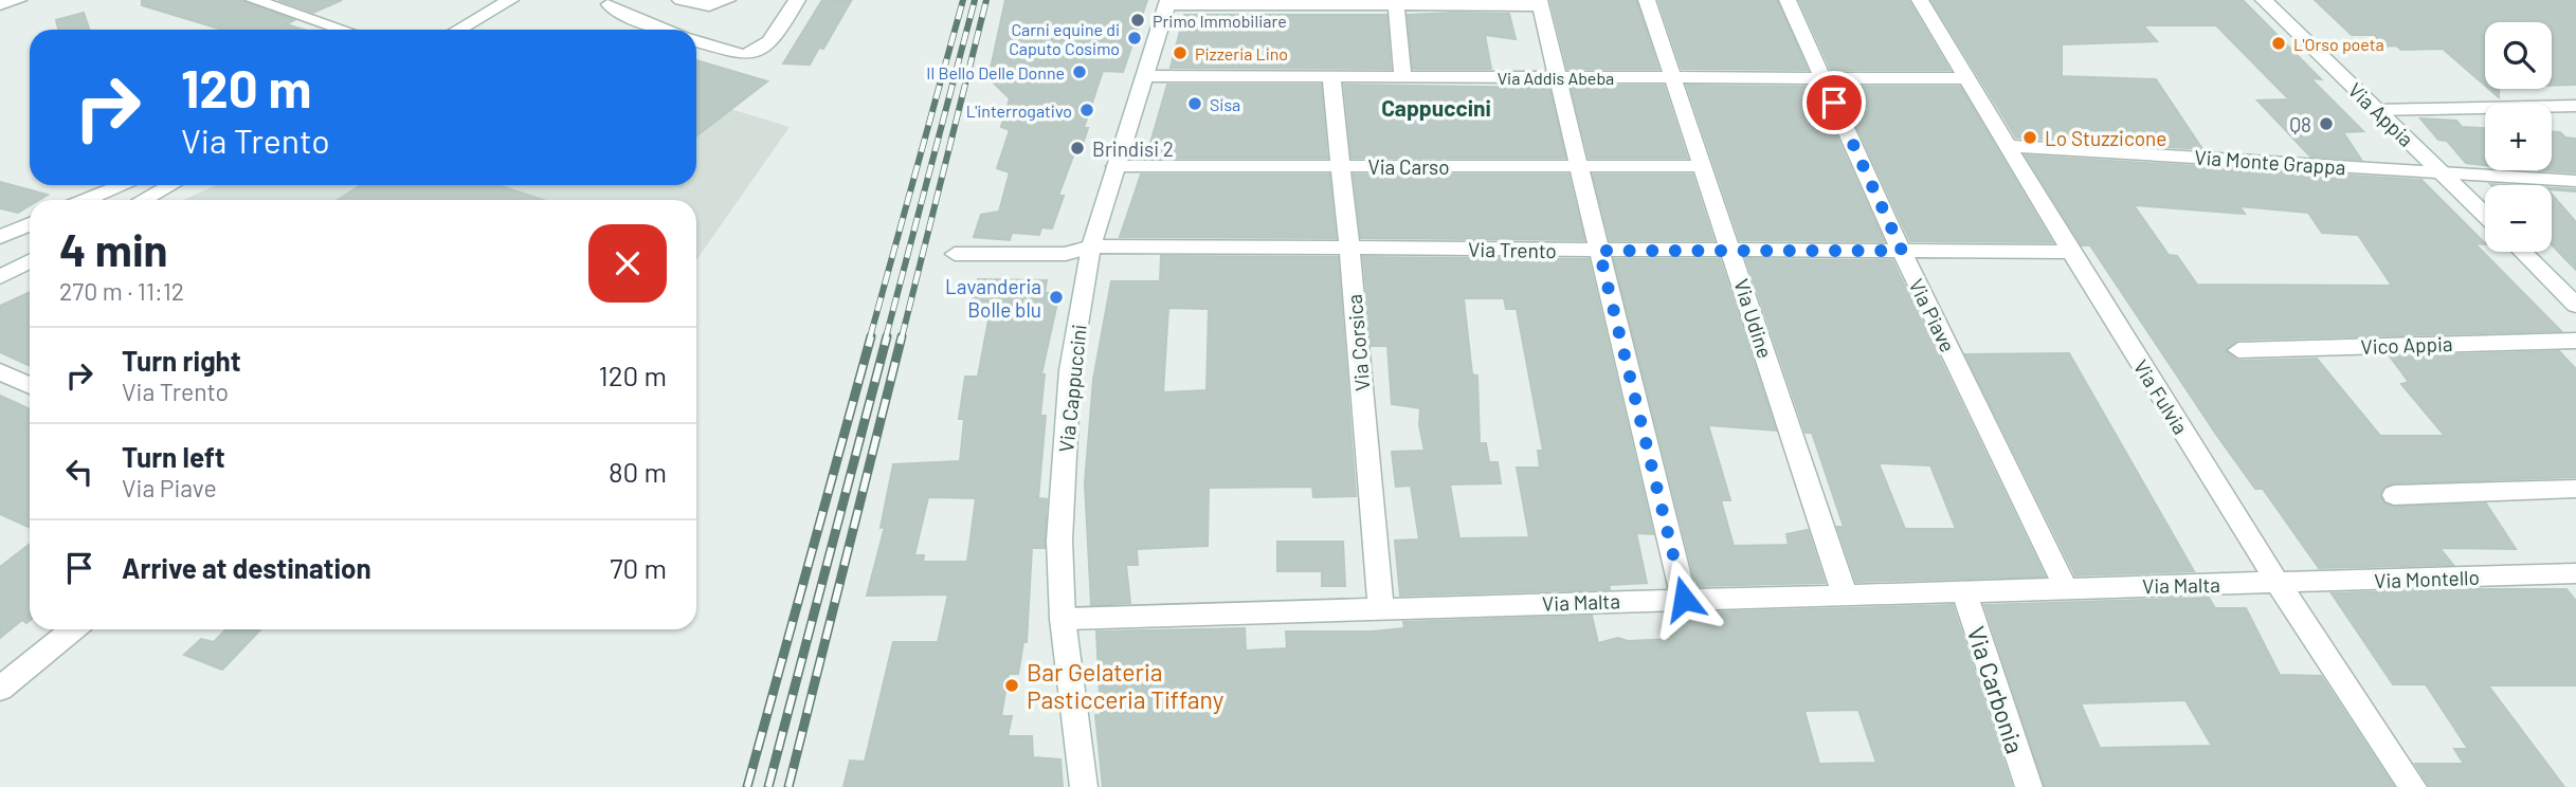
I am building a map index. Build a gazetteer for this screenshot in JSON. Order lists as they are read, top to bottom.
{
  "streets": {
    "street": [
      "Via Addis Abeba",
      "Via Appia",
      "Via Monte Grappa",
      "Via Carso",
      "Via Trento",
      "Via Piave",
      "Via Udine",
      "Via Corsica",
      "Vico Appia",
      "Via Cappuccini",
      "Via Fulvia",
      "Via Montello",
      "Via Malta",
      "Via Carbonia"
    ]
  },
  "crossings": [
    ["Via Addis Abeba", "Via Piave"],
    ["Via Addis Abeba", "Via Udine"],
    ["Via Addis Abeba", "Via Corsica"],
    ["Via Addis Abeba", "Via Cappuccini"],
    ["Via Addis Abeba", "Via Fulvia"],
    ["Via Appia", "Via Monte Grappa"],
    ["Via Monte Grappa", "Via Fulvia"],
    ["Via Carso", "Via Udine"],
    ["Via Carso", "Via Corsica"],
    ["Via Carso", "Via Cappuccini"],
    ["Via Trento", "Via Piave"],
    ["Via Trento", "Via Udine"],
    ["Via Trento", "Via Corsica"],
    ["Via Trento", "Via Cappuccini"],
    ["Via Trento", "Via Fulvia"],
    ["Via Piave", "Via Malta"],
    ["Via Udine", "Via Malta"],
    ["Via Corsica", "Via Malta"],
    ["Via Cappuccini", "Via Malta"],
    ["Via Fulvia", "Via Montello"],
    ["Via Fulvia", "Via Malta"],
    ["Via Montello", "Via Malta"],
    ["Via Malta", "Via Carbonia"]
  ],
  "districts": ["Cappuccini"],
  "places": [
    "Primo Immobiliare",
    "Carni equine di Caputo Cosimo",
    "L'Orso poeta",
    "Pizzeria Lino",
    "Il Bello Delle Donne",
    "Sisa",
    "L'interrogativo",
    "Q8",
    "Lo Stuzzicone",
    "Brindisi 2",
    "Lavanderia Bolle blu",
    "Bar Gelateria Pasticceria Tiffany"
  ],
  "page": {
    "map_buttons": ["+", "−"],
    "turn": ["120 m", "Via Trento"],
    "heading": ["4 min", "270 m · 11:12"],
    "list": [
      {
        "name": "Turn right",
        "note": "Via Trento",
        "value": "120 m"
      },
      {
        "name": "Turn left",
        "note": "Via Piave",
        "value": "80 m"
      },
      {
        "name": "Arrive at destination",
        "value": "70 m"
      }
    ]
  }
}
